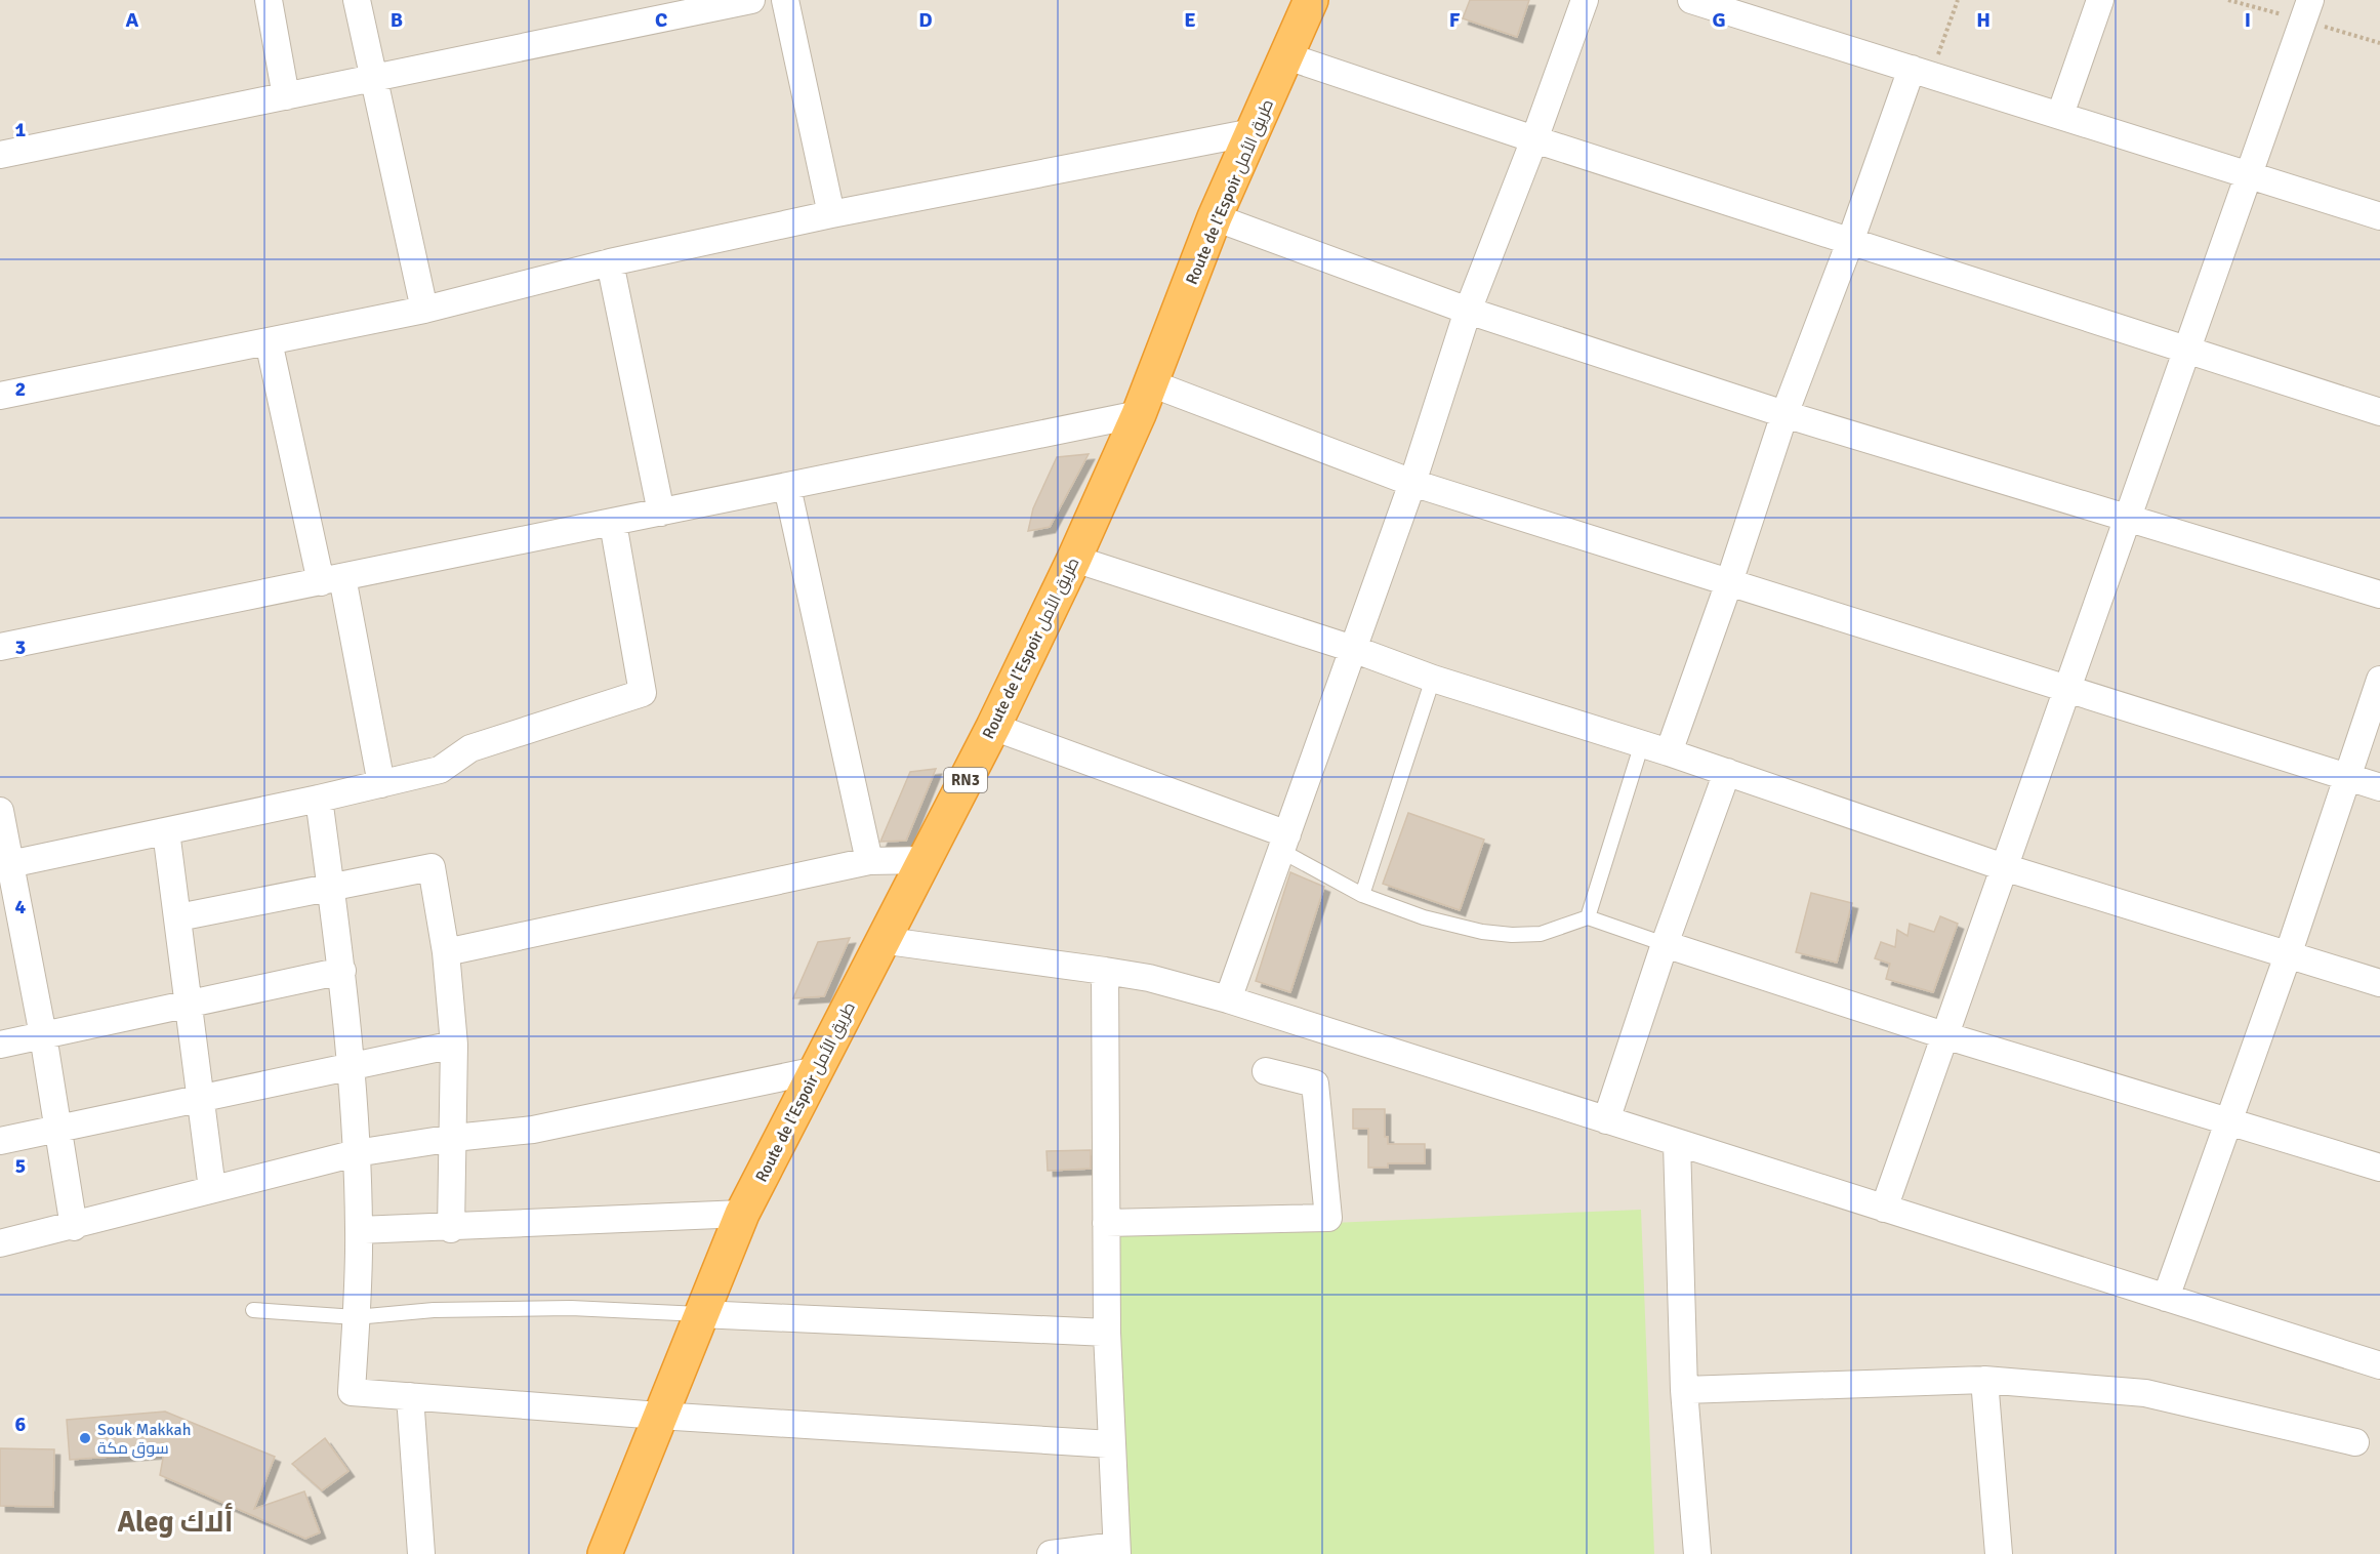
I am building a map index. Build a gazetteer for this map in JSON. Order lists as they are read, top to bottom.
{
  "streets": {
    "highway": ["Route de l’Espoir طريق الأمل", "RN3"]
  },
  "districts": ["Aleg ألاك"],
  "places": ["Souk Makkah سوق مكة"],
  "grid": {
    "columns": [
      "A",
      "B",
      "C",
      "D",
      "E",
      "F",
      "G",
      "H",
      "I"
    ],
    "rows": [
      "1",
      "2",
      "3",
      "4",
      "5",
      "6"
    ]
  }
}
